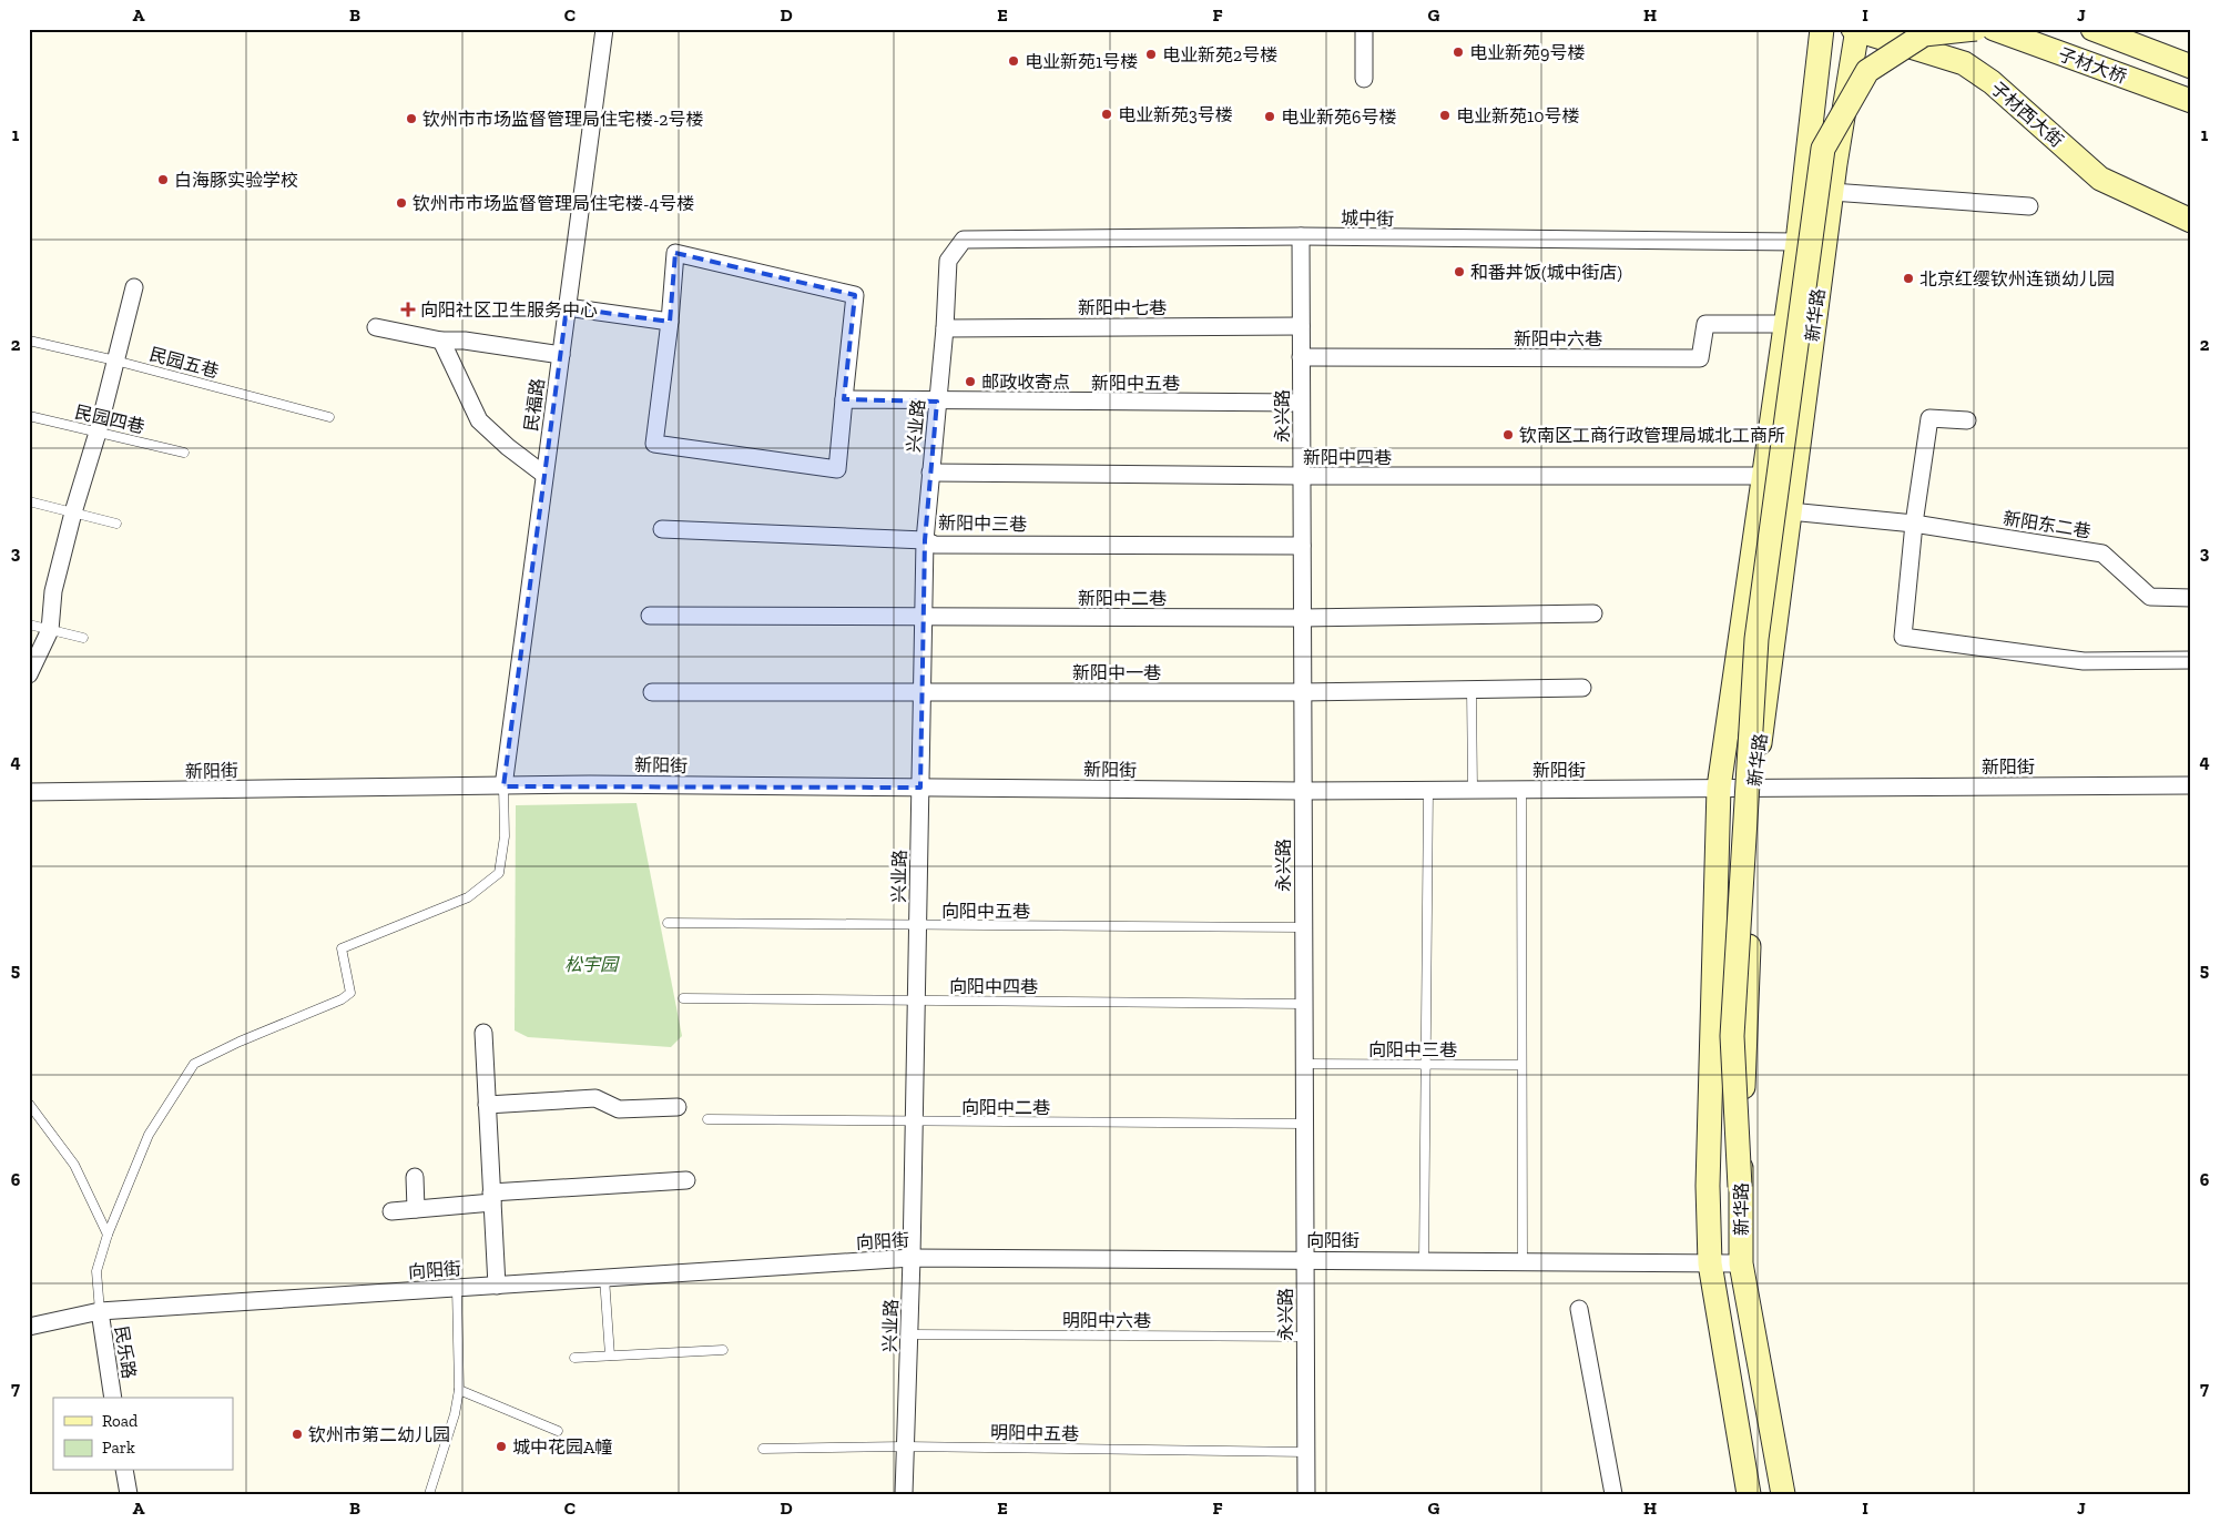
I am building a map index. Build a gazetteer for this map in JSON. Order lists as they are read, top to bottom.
{
  "streets": {
    "street": [
      "子材大桥",
      "子材西大街",
      "城中街",
      "新阳中七巷",
      "新华路",
      "新阳中六巷",
      "新阳中五巷",
      "民福路",
      "永兴路",
      "兴业路",
      "新阳中四巷",
      "新阳中三巷",
      "新阳东二巷",
      "新阳中二巷",
      "新阳中一巷",
      "新阳街",
      "向阳街",
      "民乐路"
    ],
    "lane": [
      "民园五巷",
      "民园四巷",
      "向阳中五巷",
      "向阳中四巷",
      "向阳中三巷",
      "向阳中二巷",
      "明阳中六巷",
      "明阳中五巷"
    ]
  },
  "crossings": [
    ["子材西大街", "新华路"],
    ["城中街", "新华路"],
    ["城中街", "永兴路"],
    ["城中街", "兴业路"],
    ["新阳中七巷", "永兴路"],
    ["新阳中七巷", "兴业路"],
    ["新华路", "新阳中六巷"],
    ["新华路", "新阳中四巷"],
    ["新华路", "新阳东二巷"],
    ["新华路", "新阳街"],
    ["新华路", "向阳街"],
    ["新阳中六巷", "永兴路"],
    ["新阳中五巷", "永兴路"],
    ["新阳中五巷", "兴业路"],
    ["民福路", "新阳街"],
    ["永兴路", "新阳中四巷"],
    ["永兴路", "新阳中三巷"],
    ["永兴路", "新阳中二巷"],
    ["永兴路", "新阳中一巷"],
    ["永兴路", "新阳街"],
    ["永兴路", "向阳中五巷"],
    ["永兴路", "向阳中四巷"],
    ["永兴路", "向阳中三巷"],
    ["永兴路", "向阳中二巷"],
    ["永兴路", "向阳街"],
    ["永兴路", "明阳中六巷"],
    ["永兴路", "明阳中五巷"],
    ["兴业路", "新阳中四巷"],
    ["兴业路", "新阳中三巷"],
    ["兴业路", "新阳中二巷"],
    ["兴业路", "新阳中一巷"],
    ["兴业路", "新阳街"],
    ["兴业路", "向阳中五巷"],
    ["兴业路", "向阳中四巷"],
    ["兴业路", "向阳中二巷"],
    ["兴业路", "向阳街"],
    ["兴业路", "明阳中六巷"],
    ["兴业路", "明阳中五巷"],
    ["向阳街", "民乐路"]
  ],
  "parks": ["松宇园"],
  "places": {
    "other": [
      "电业新苑9号楼",
      "电业新苑2号楼",
      "电业新苑1号楼",
      "电业新苑3号楼",
      "电业新苑10号楼",
      "电业新苑6号楼",
      "钦州市市场监督管理局住宅楼-2号楼",
      "白海豚实验学校",
      "钦州市市场监督管理局住宅楼-4号楼",
      "和番丼饭(城中街店)",
      "北京红缨钦州连锁幼儿园",
      "邮政收寄点",
      "钦南区工商行政管理局城北工商所",
      "钦州市第二幼儿园",
      "城中花园A幢"
    ],
    "health": ["向阳社区卫生服务中心"]
  },
  "legend": ["Road", "Park"],
  "grid": {
    "columns": [
      "A",
      "B",
      "C",
      "D",
      "E",
      "F",
      "G",
      "H",
      "I",
      "J"
    ],
    "rows": [
      "1",
      "2",
      "3",
      "4",
      "5",
      "6",
      "7"
    ]
  }
}
